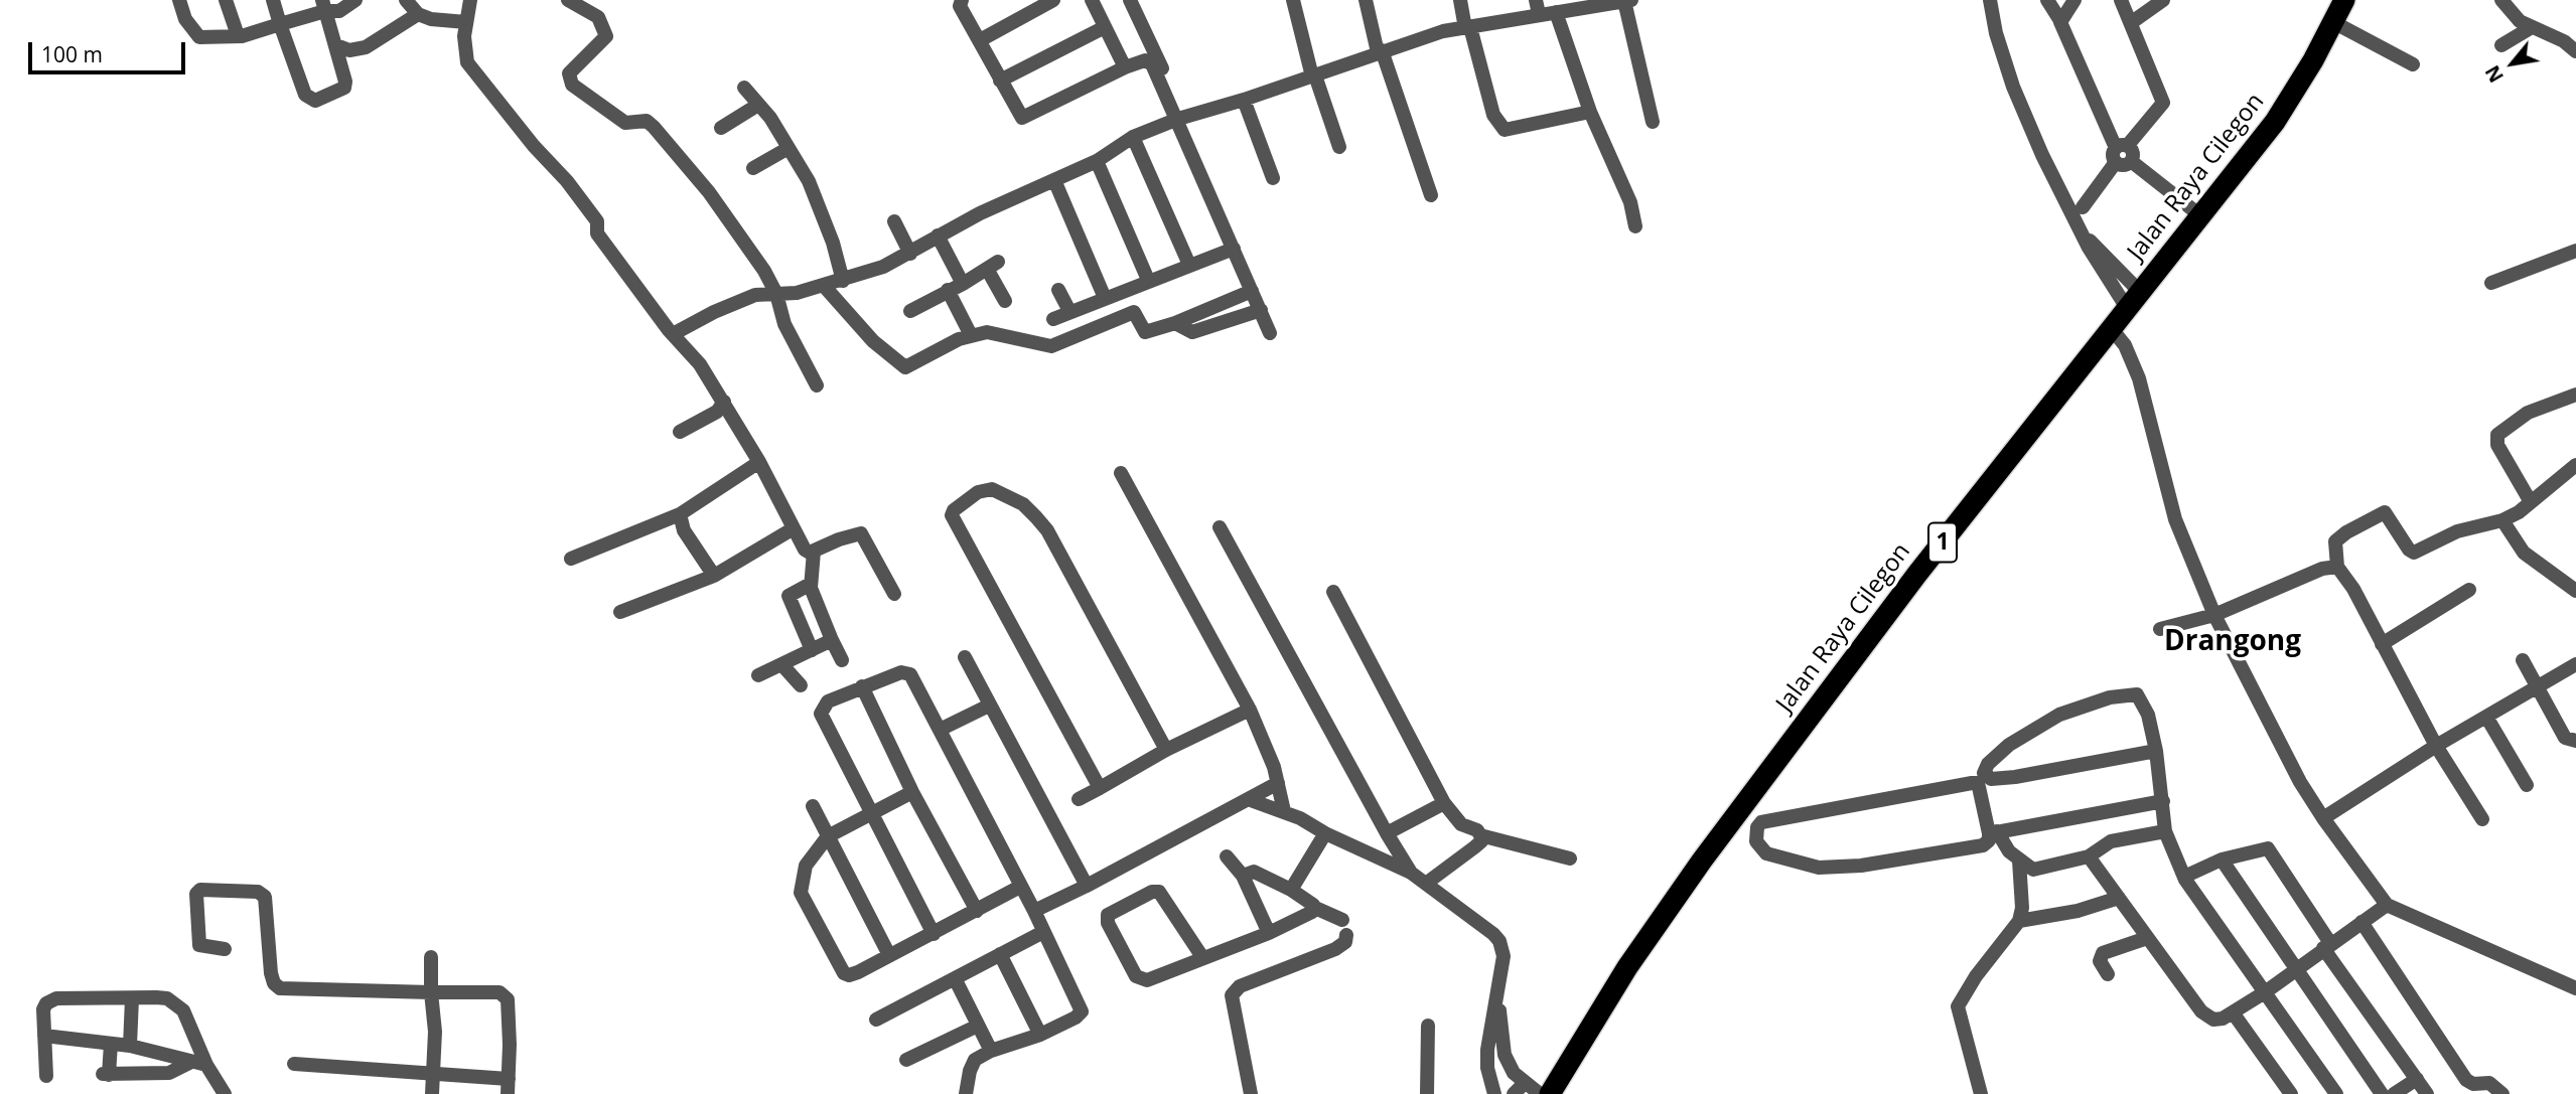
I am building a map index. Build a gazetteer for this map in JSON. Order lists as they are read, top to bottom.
{
  "streets": {
    "highway": ["Jalan Raya Cilegon", "1"]
  },
  "districts": ["Drangong"],
  "scale_bar": "100 m",
  "north": "bottom left"
}
